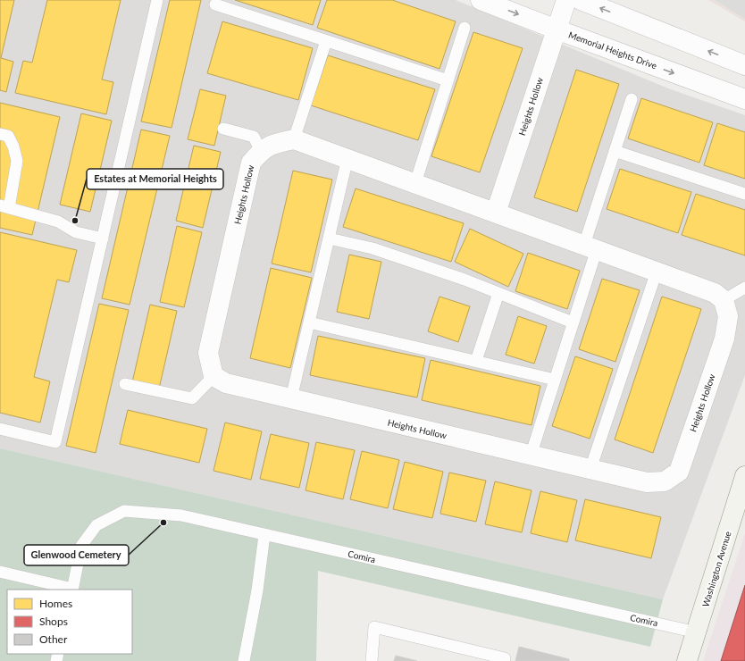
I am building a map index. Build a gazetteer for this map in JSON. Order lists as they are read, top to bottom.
{
  "streets": {
    "main road": ["Washington Avenue"],
    "street": ["Memorial Heights Drive", "Heights Hollow"],
    "lane": ["Comira"]
  },
  "crossings": [
    ["Memorial Heights Drive", "Heights Hollow"],
    ["Comira", "Washington Avenue"]
  ],
  "places": ["Estates at Memorial Heights", "Glenwood Cemetery"],
  "legend": ["Homes", "Shops", "Other"]
}
